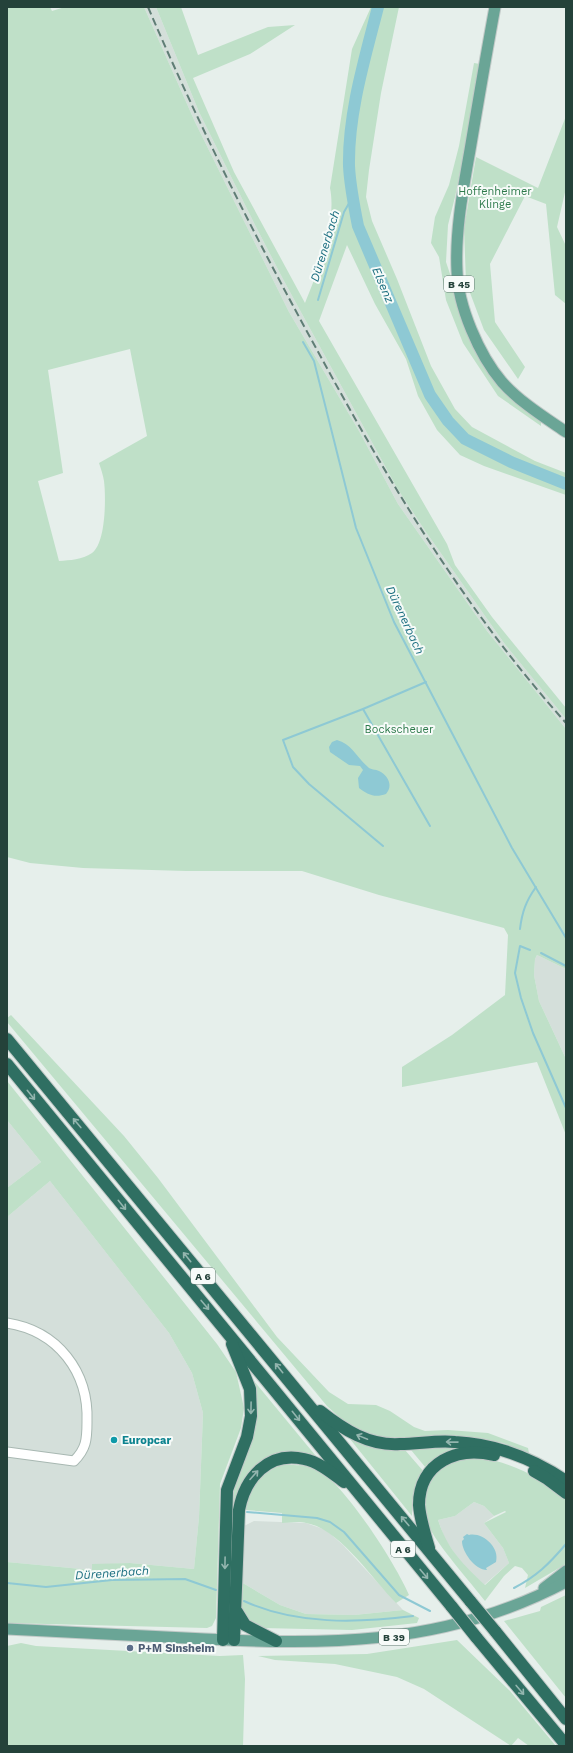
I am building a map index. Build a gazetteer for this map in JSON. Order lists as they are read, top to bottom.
{
  "streets": {
    "highway": ["A 6"],
    "main road": ["B 45", "B 39"]
  },
  "water": ["Dürenerbach", "Elsenz"],
  "parks": ["Hoffenheimer Klinge", "Bockscheuer"],
  "places": ["Europcar", "P+M Sinsheim"]
}
